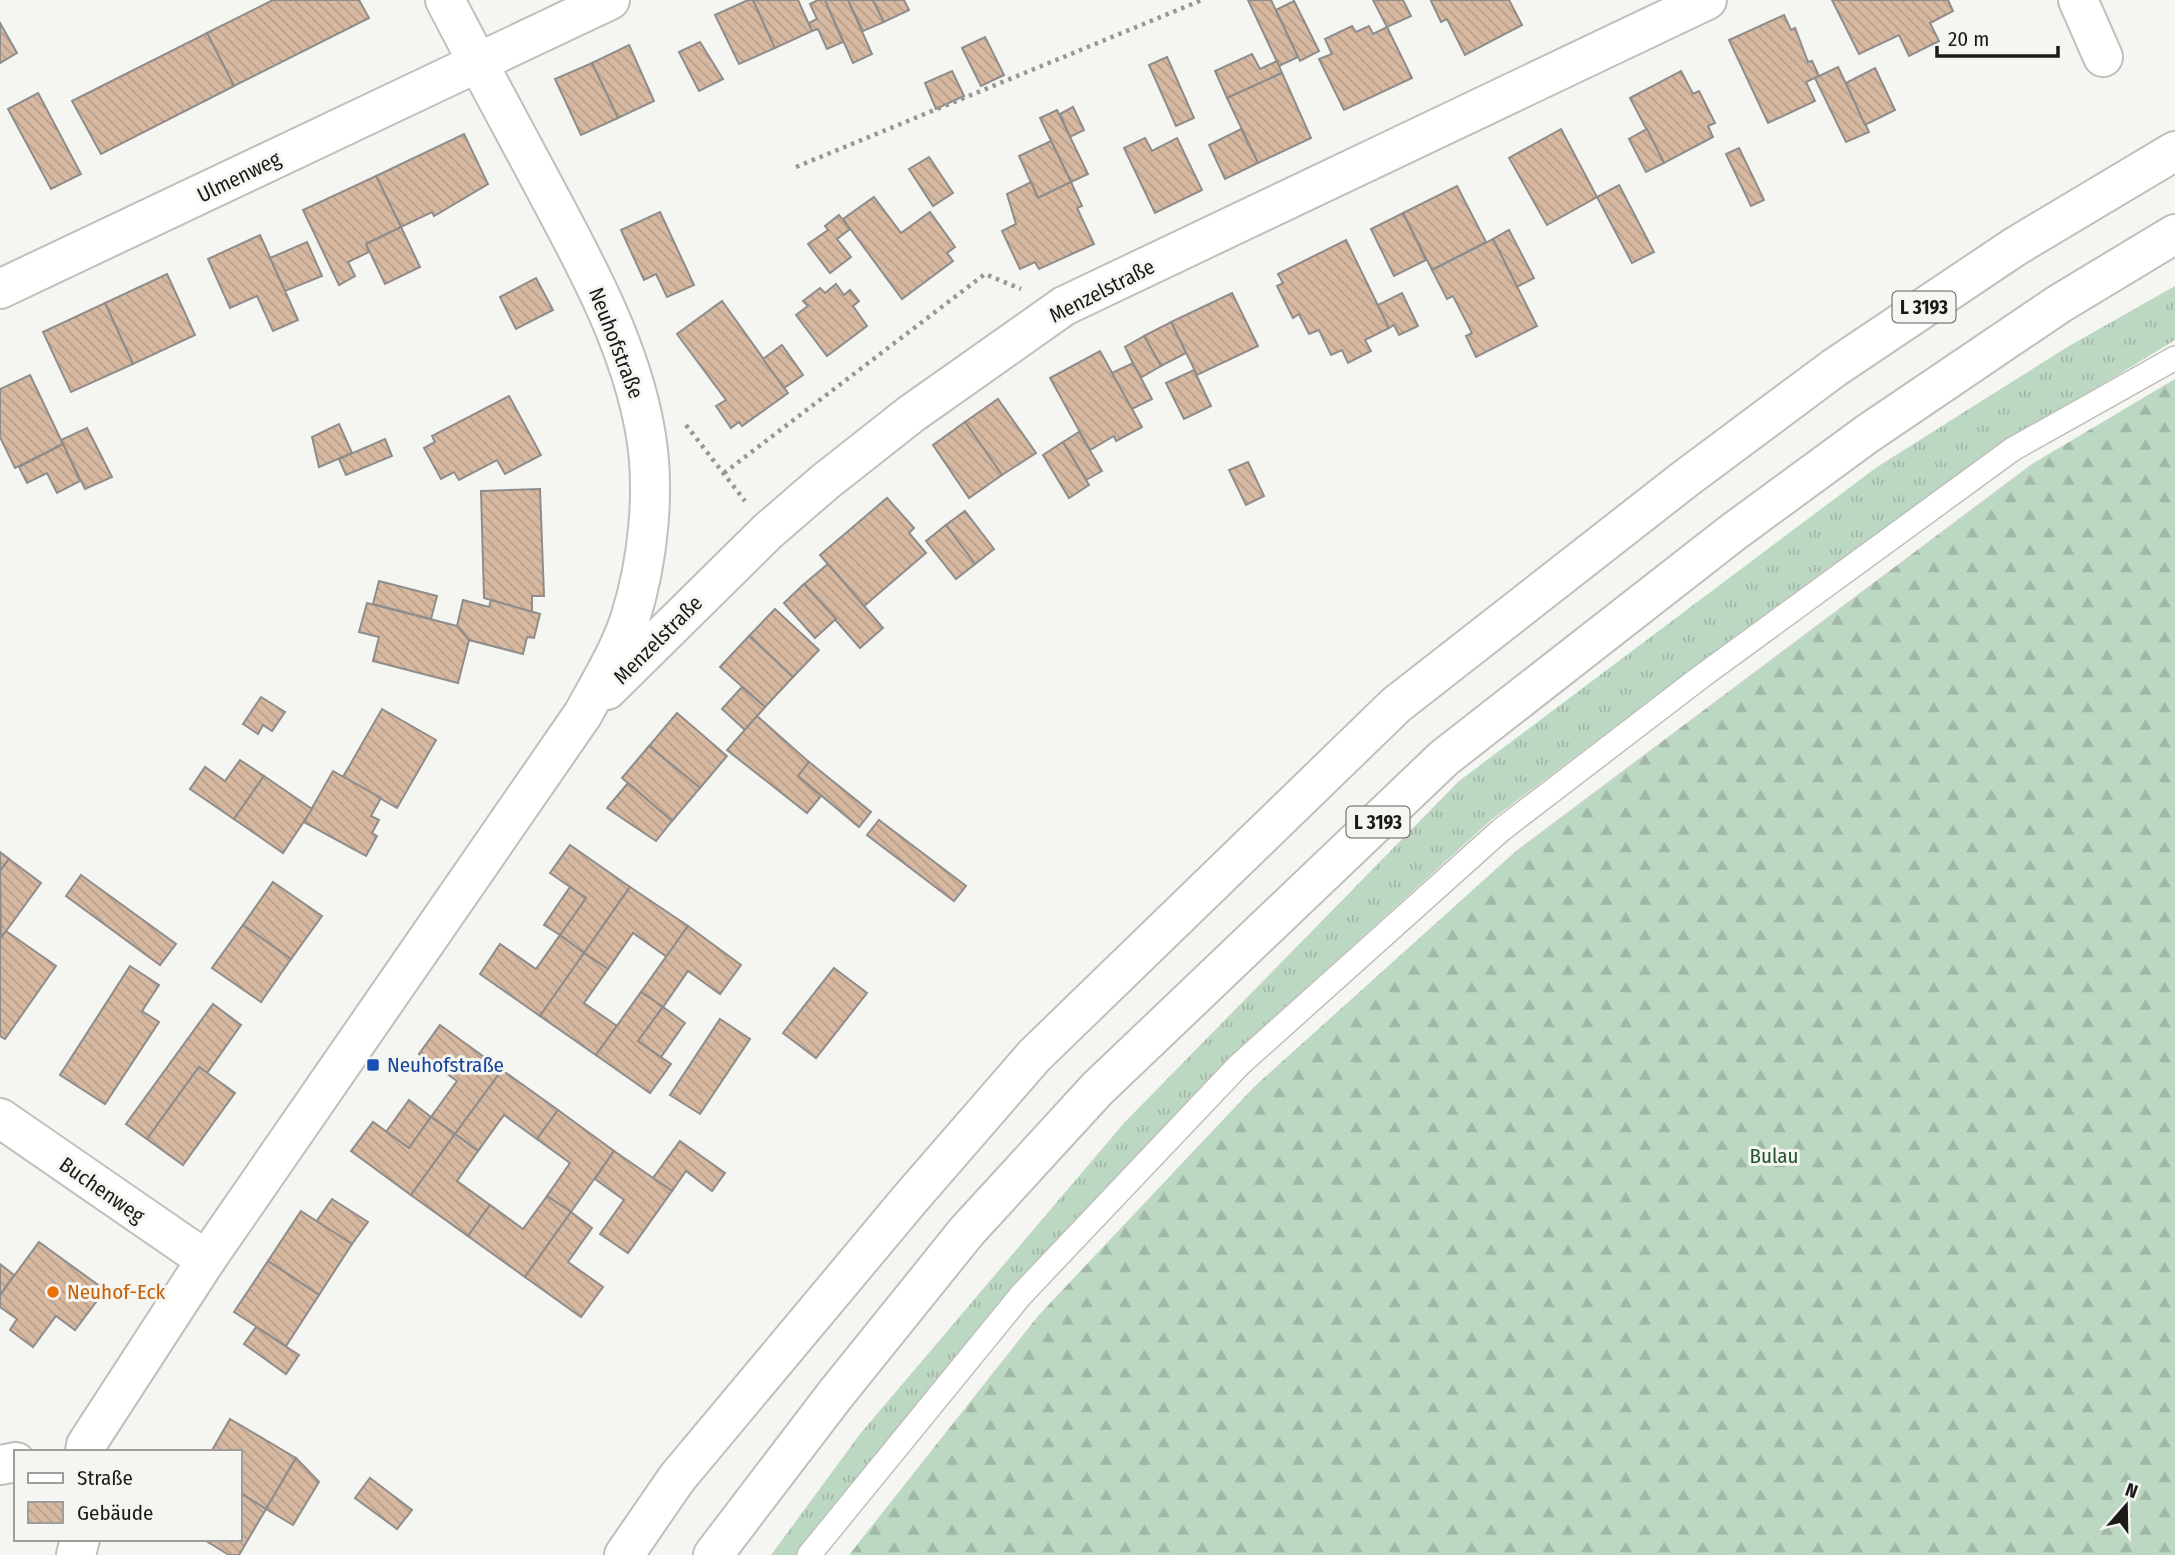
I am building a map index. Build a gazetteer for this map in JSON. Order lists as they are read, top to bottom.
{
  "streets": {
    "main road": [
      "Ulmenweg",
      "Menzelstraße",
      "L 3193",
      "Neuhofstraße",
      "Buchenweg"
    ]
  },
  "crossings": [
    ["Ulmenweg", "Neuhofstraße"],
    ["Menzelstraße", "Neuhofstraße"],
    ["Neuhofstraße", "Buchenweg"]
  ],
  "parks": ["Bulau"],
  "places": {
    "transit": ["Neuhofstraße"],
    "other": ["Neuhof-Eck"]
  },
  "legend": ["Straße", "Gebäude"],
  "scale_bar": "20 m",
  "north": "top"
}
